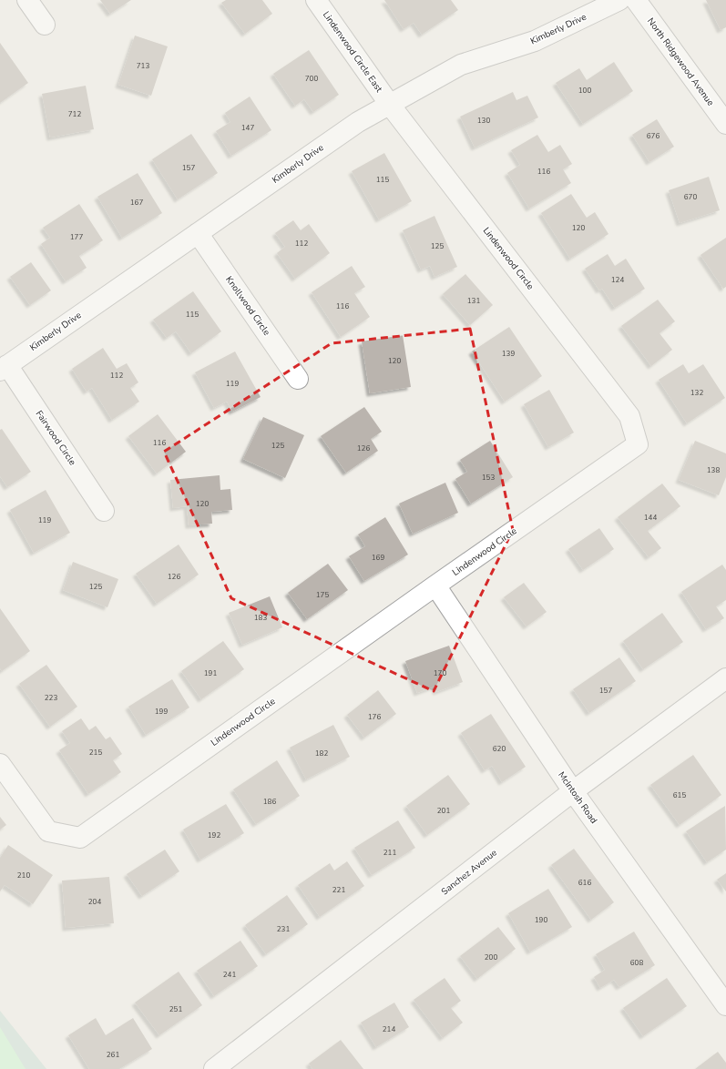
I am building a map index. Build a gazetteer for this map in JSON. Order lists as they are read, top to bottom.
{
  "streets": {
    "street": [
      "Kimberly Drive",
      "Lindenwood Circle East",
      "North Ridgewood Avenue",
      "Lindenwood Circle",
      "Knollwood Circle",
      "Fairwood Circle",
      "McIntosh Road",
      "Sanchez Avenue"
    ]
  },
  "crossings": [
    ["Kimberly Drive", "Lindenwood Circle East"],
    ["Kimberly Drive", "Lindenwood Circle"],
    ["Kimberly Drive", "Knollwood Circle"],
    ["Kimberly Drive", "Fairwood Circle"],
    ["Lindenwood Circle East", "Lindenwood Circle"],
    ["Lindenwood Circle", "McIntosh Road"],
    ["McIntosh Road", "Sanchez Avenue"]
  ],
  "house_numbers": [
    "713",
    "700",
    "100",
    "712",
    "130",
    "147",
    "676",
    "157",
    "116",
    "115",
    "670",
    "167",
    "120",
    "177",
    "112",
    "125",
    "124",
    "131",
    "116",
    "115",
    "139",
    "120",
    "112",
    "119",
    "132",
    "116",
    "125",
    "126",
    "138",
    "153",
    "120",
    "144",
    "119",
    "169",
    "126",
    "125",
    "175",
    "183",
    "191",
    "170",
    "157",
    "223",
    "199",
    "176",
    "620",
    "215",
    "182",
    "615",
    "186",
    "201",
    "192",
    "211",
    "210",
    "616",
    "221",
    "204",
    "190",
    "231",
    "200",
    "608",
    "241",
    "251",
    "214",
    "261"
  ]
}
